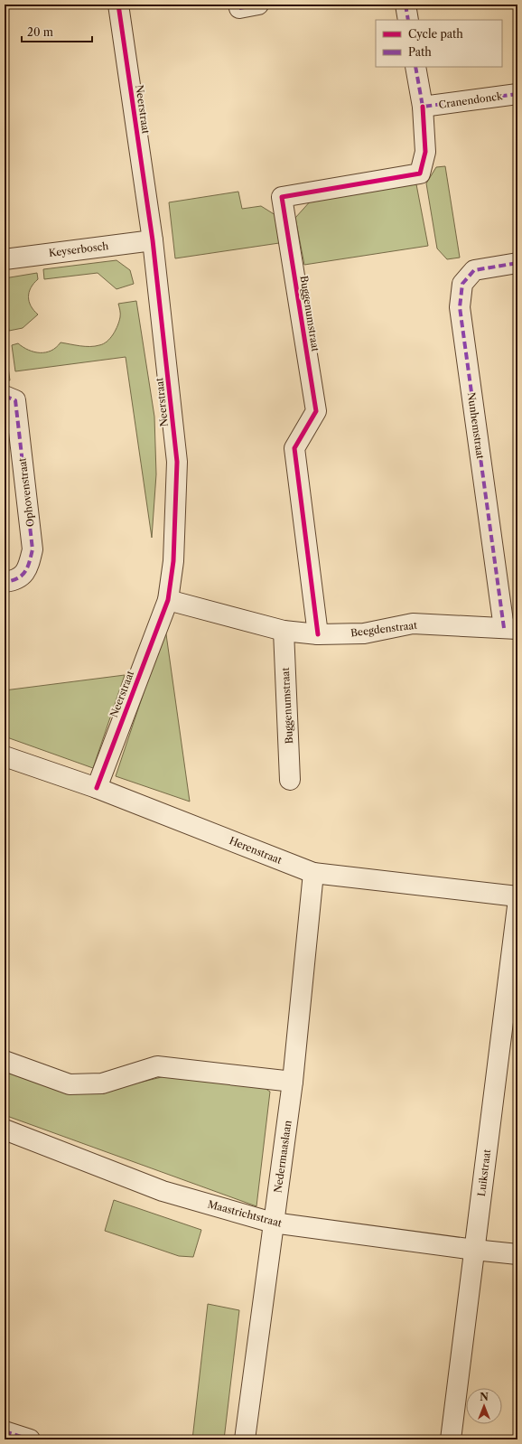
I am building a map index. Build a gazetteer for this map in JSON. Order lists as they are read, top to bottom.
{
  "streets": {
    "street": [
      "Cranendonck",
      "Neerstraat",
      "Keyserbosch",
      "Buggenumstraat",
      "Nunhemstraat",
      "Ophovenstraat",
      "Beegdenstraat",
      "Herenstraat",
      "Nedermaaslaan",
      "Luikstraat",
      "Maastrichtstraat"
    ]
  },
  "crossings": [
    ["Cranendonck", "Buggenumstraat"],
    ["Neerstraat", "Keyserbosch"],
    ["Neerstraat", "Beegdenstraat"],
    ["Neerstraat", "Herenstraat"],
    ["Buggenumstraat", "Beegdenstraat"],
    ["Nunhemstraat", "Beegdenstraat"],
    ["Herenstraat", "Nedermaaslaan"],
    ["Nedermaaslaan", "Maastrichtstraat"],
    ["Luikstraat", "Maastrichtstraat"]
  ],
  "legend": ["Cycle path", "Path"],
  "scale_bar": "20 m",
  "north": "top"
}
